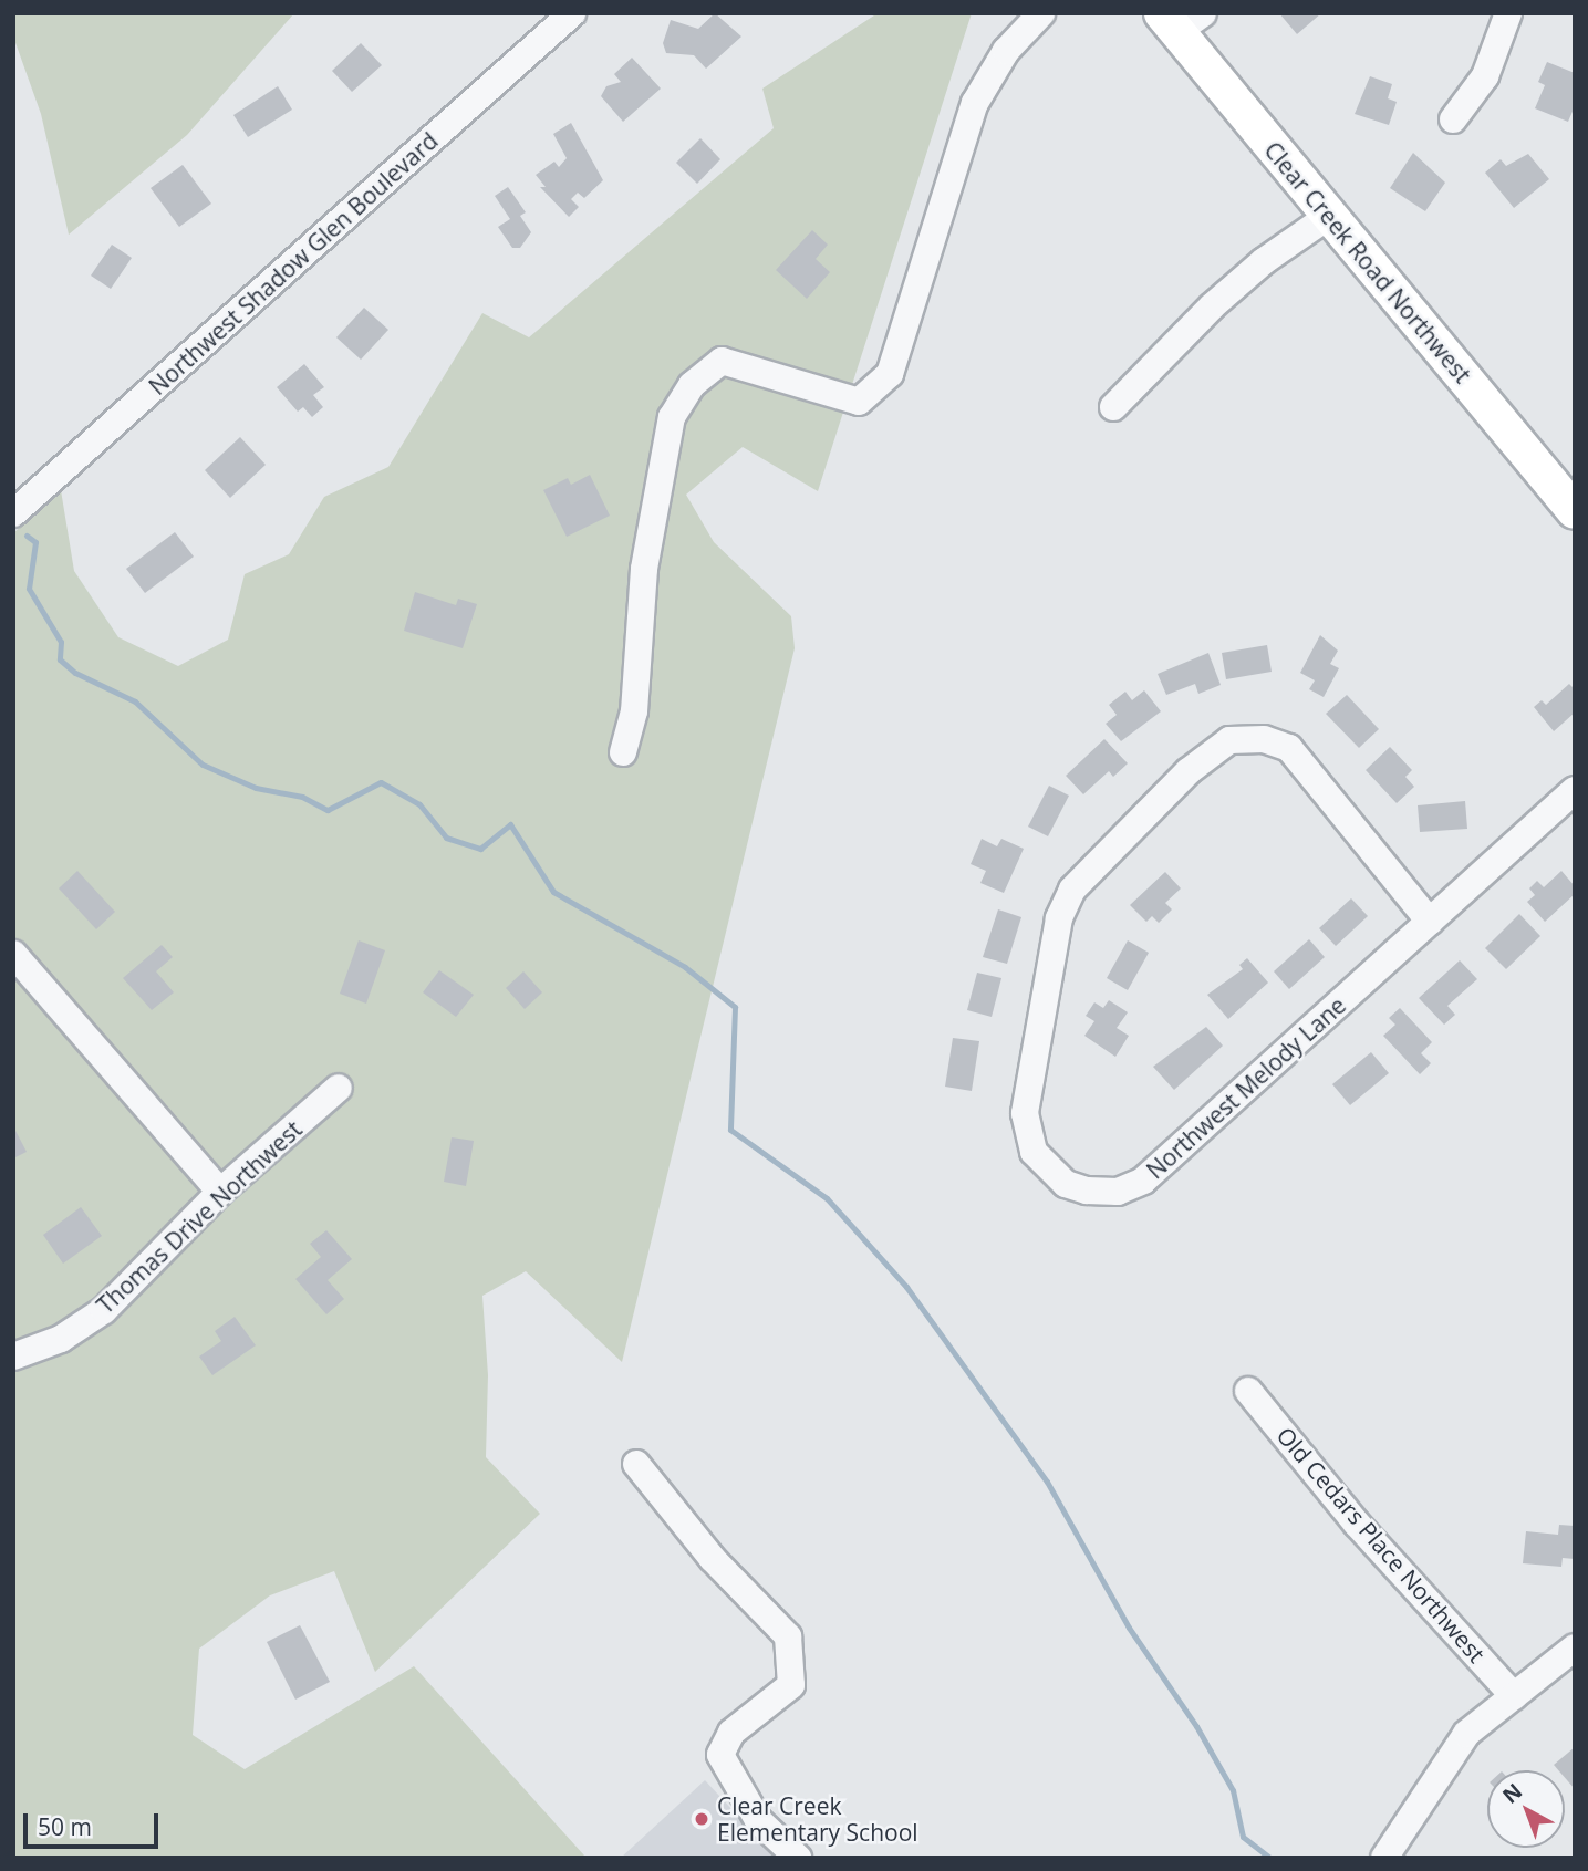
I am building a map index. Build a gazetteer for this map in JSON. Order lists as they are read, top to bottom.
{
  "streets": {
    "main road": ["Clear Creek Road Northwest"],
    "street": [
      "Northwest Shadow Glen Boulevard",
      "Northwest Melody Lane",
      "Thomas Drive Northwest",
      "Old Cedars Place Northwest"
    ]
  },
  "places": ["Clear Creek Elementary School"],
  "scale_bar": "50 m",
  "north": "top left"
}
